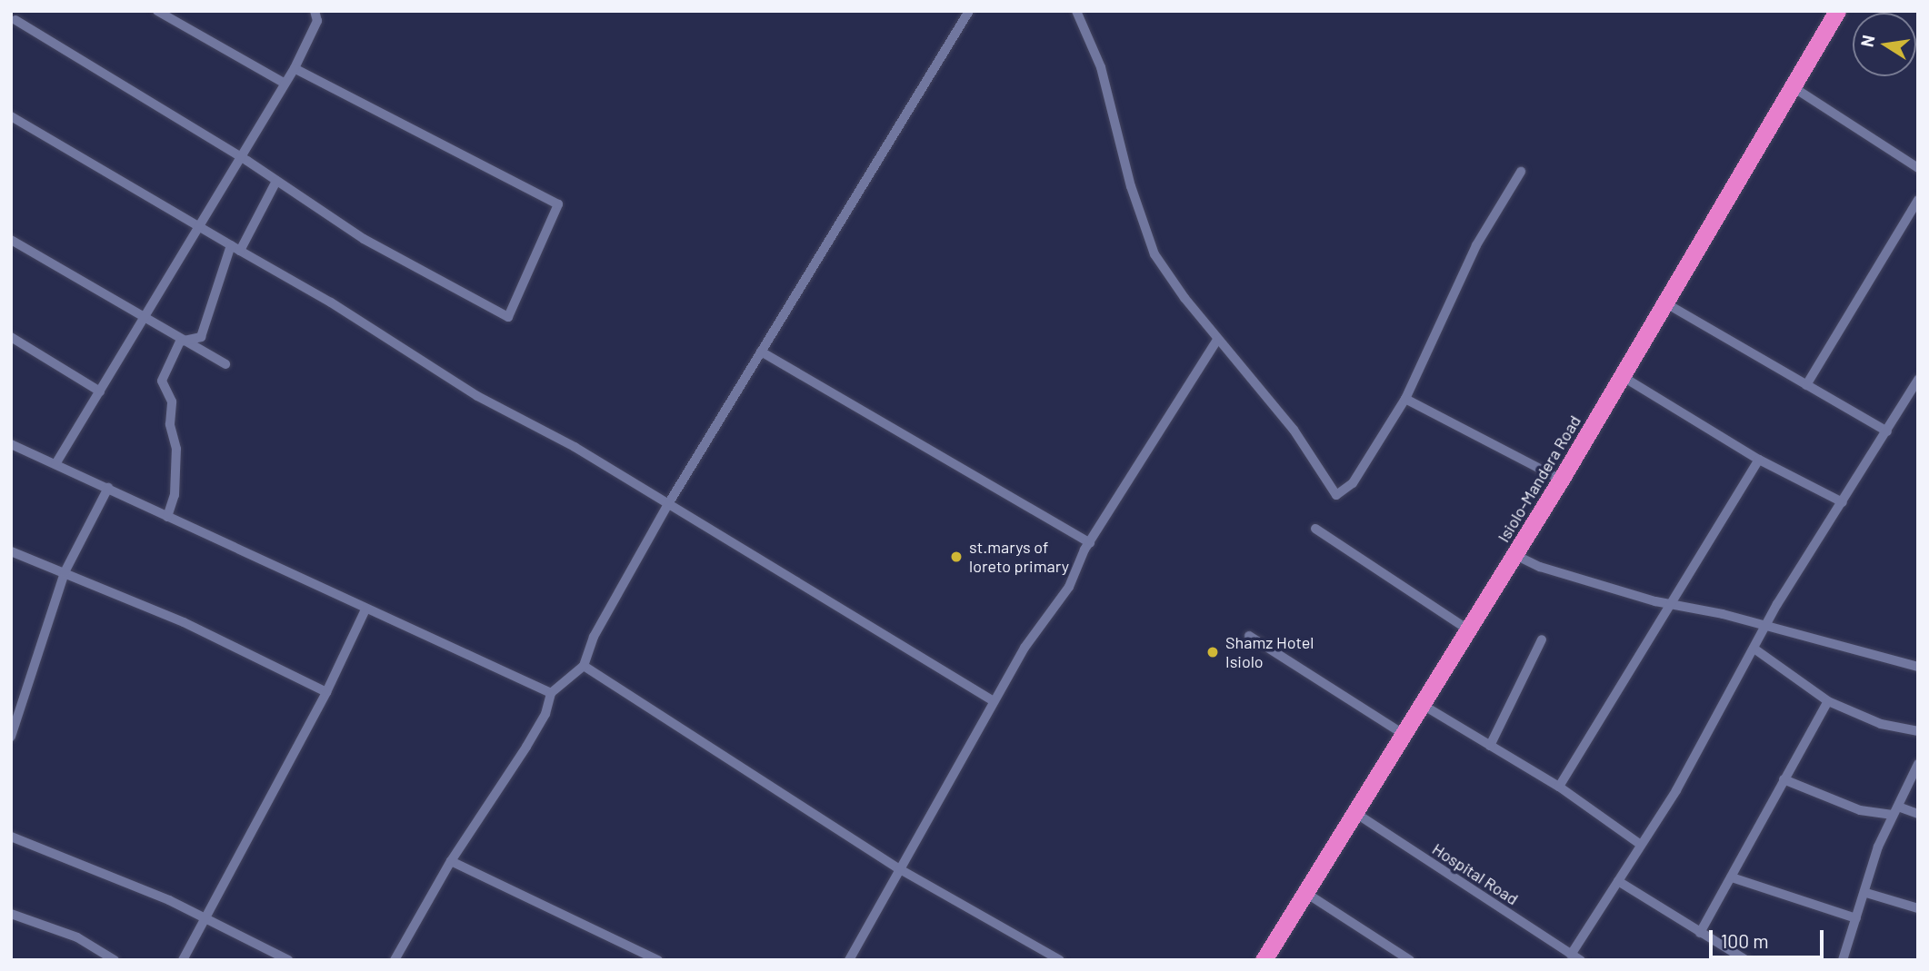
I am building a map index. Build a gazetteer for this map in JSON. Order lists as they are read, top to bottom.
{
  "streets": {
    "highway": ["Isiolo-Mandera Road"],
    "street": ["Hospital Road"]
  },
  "crossings": [
    ["Isiolo-Mandera Road", "Hospital Road"]
  ],
  "places": ["st.marys of loreto primary", "Shamz Hotel Isiolo"],
  "scale_bar": "100 m",
  "north": "left"
}
